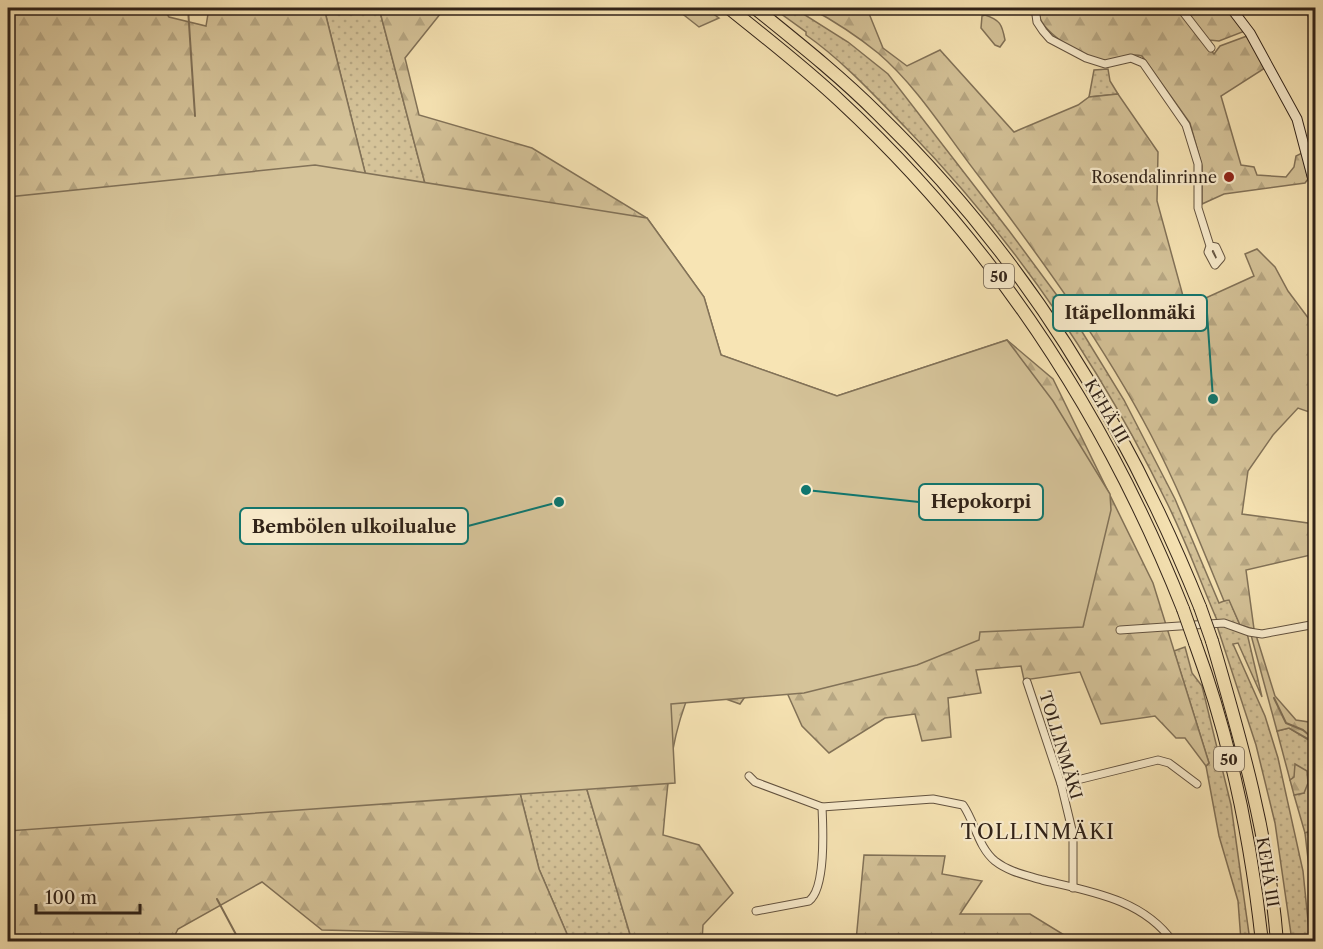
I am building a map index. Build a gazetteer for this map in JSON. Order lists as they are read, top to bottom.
{
  "streets": {
    "highway": ["50", "KEHÄ III"],
    "street": ["TOLLINMÄKI"]
  },
  "districts": ["TOLLINMÄKI"],
  "places": [
    "Rosendalinrinne",
    "Itäpellonmäki",
    "Hepokorpi",
    "Bembölen ulkoilualue"
  ],
  "scale_bar": "100 m"
}
